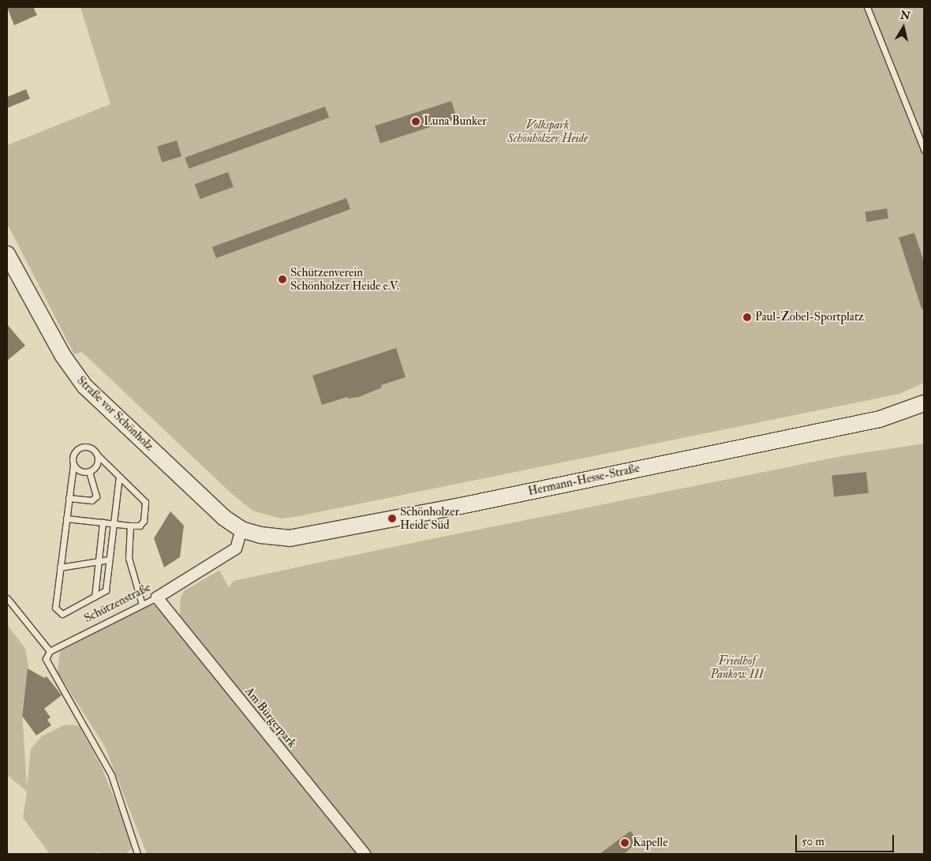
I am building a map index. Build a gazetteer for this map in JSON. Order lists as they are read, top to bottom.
{
  "streets": {
    "main road": ["Straße vor Schönholz", "Hermann-Hesse-Straße"],
    "street": ["Schützenstraße", "Am Bürgerpark"]
  },
  "crossings": [
    ["Straße vor Schönholz", "Hermann-Hesse-Straße"],
    ["Straße vor Schönholz", "Schützenstraße"],
    ["Hermann-Hesse-Straße", "Schützenstraße"],
    ["Schützenstraße", "Am Bürgerpark"]
  ],
  "parks": ["Volkspark Schönholzer Heide", "Friedhof Pankow III"],
  "places": [
    "Luna Bunker",
    "Schützenverein Schönholzer Heide e.V.",
    "Paul-Zobel-Sportplatz",
    "Schönholzer Heide Süd",
    "Kapelle"
  ],
  "scale_bar": "50 m",
  "north": "top"
}
